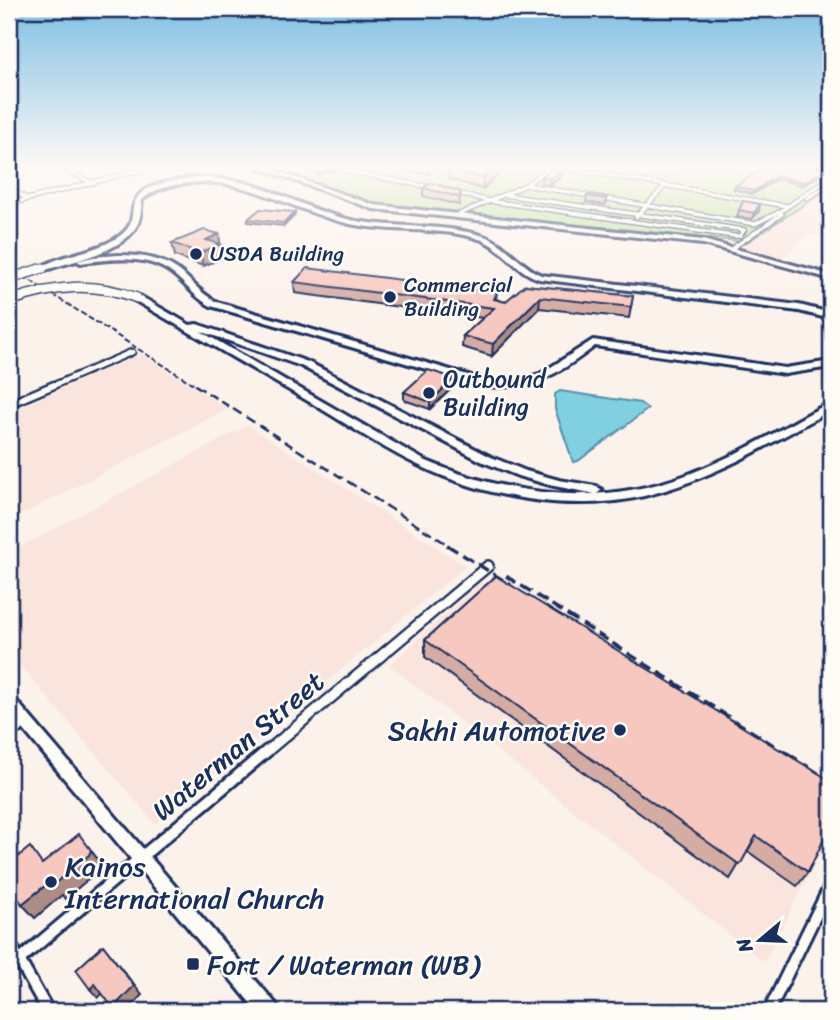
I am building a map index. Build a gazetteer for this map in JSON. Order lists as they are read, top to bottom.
{
  "streets": {
    "street": ["Waterman Street"]
  },
  "places": {
    "other": [
      "USDA Building",
      "Commercial Building",
      "Outbound Building",
      "Sakhi Automotive",
      "Kainos International Church"
    ],
    "transit": ["Fort / Waterman (WB)"]
  },
  "north": "left"
}
